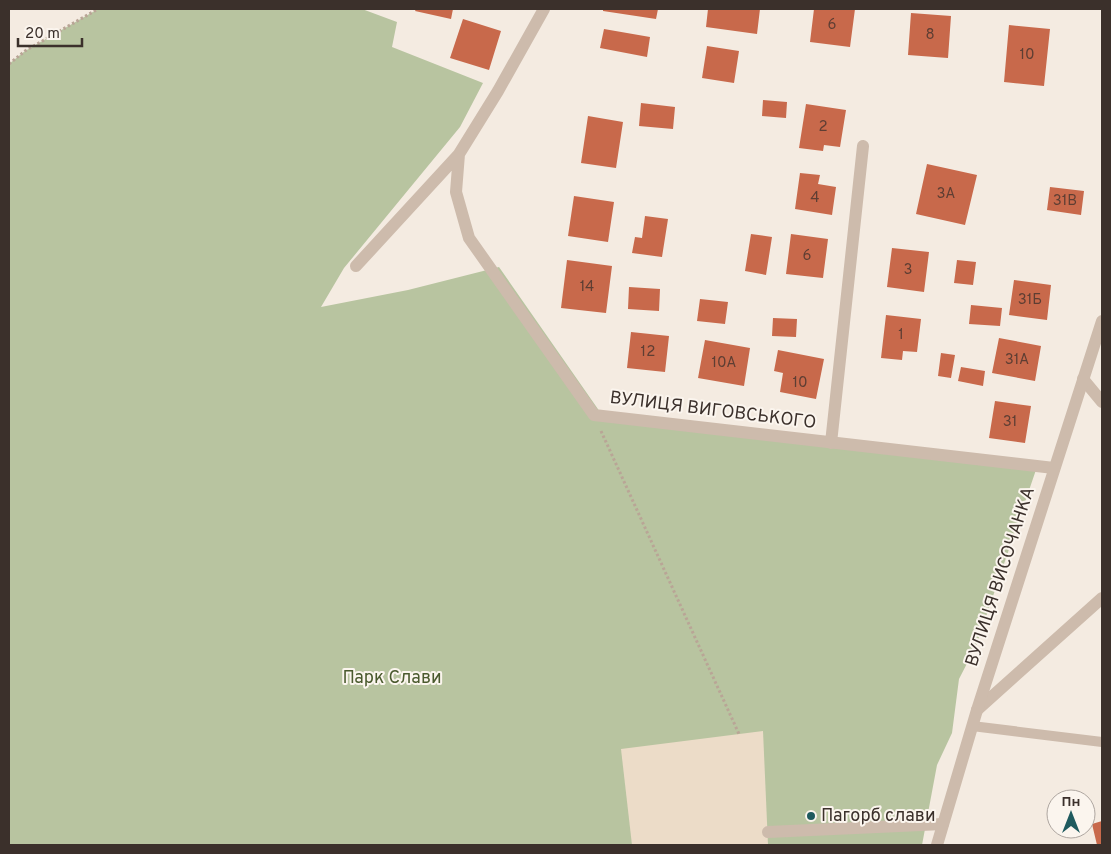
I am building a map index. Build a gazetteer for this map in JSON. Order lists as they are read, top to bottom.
{
  "streets": {
    "street": ["ВУЛИЦЯ ВИГОВСЬКОГО", "ВУЛИЦЯ ВИСОЧАНКА"]
  },
  "crossings": [
    ["ВУЛИЦЯ ВИГОВСЬКОГО", "ВУЛИЦЯ ВИСОЧАНКА"]
  ],
  "parks": ["Парк Слави"],
  "places": ["Пагорб слави"],
  "house_numbers": [
    "6",
    "8",
    "10",
    "2",
    "3А",
    "4",
    "31В",
    "6",
    "3",
    "14",
    "31Б",
    "1",
    "12",
    "31А",
    "10А",
    "10",
    "31"
  ],
  "scale_bar": "20 m",
  "north": "top"
}
